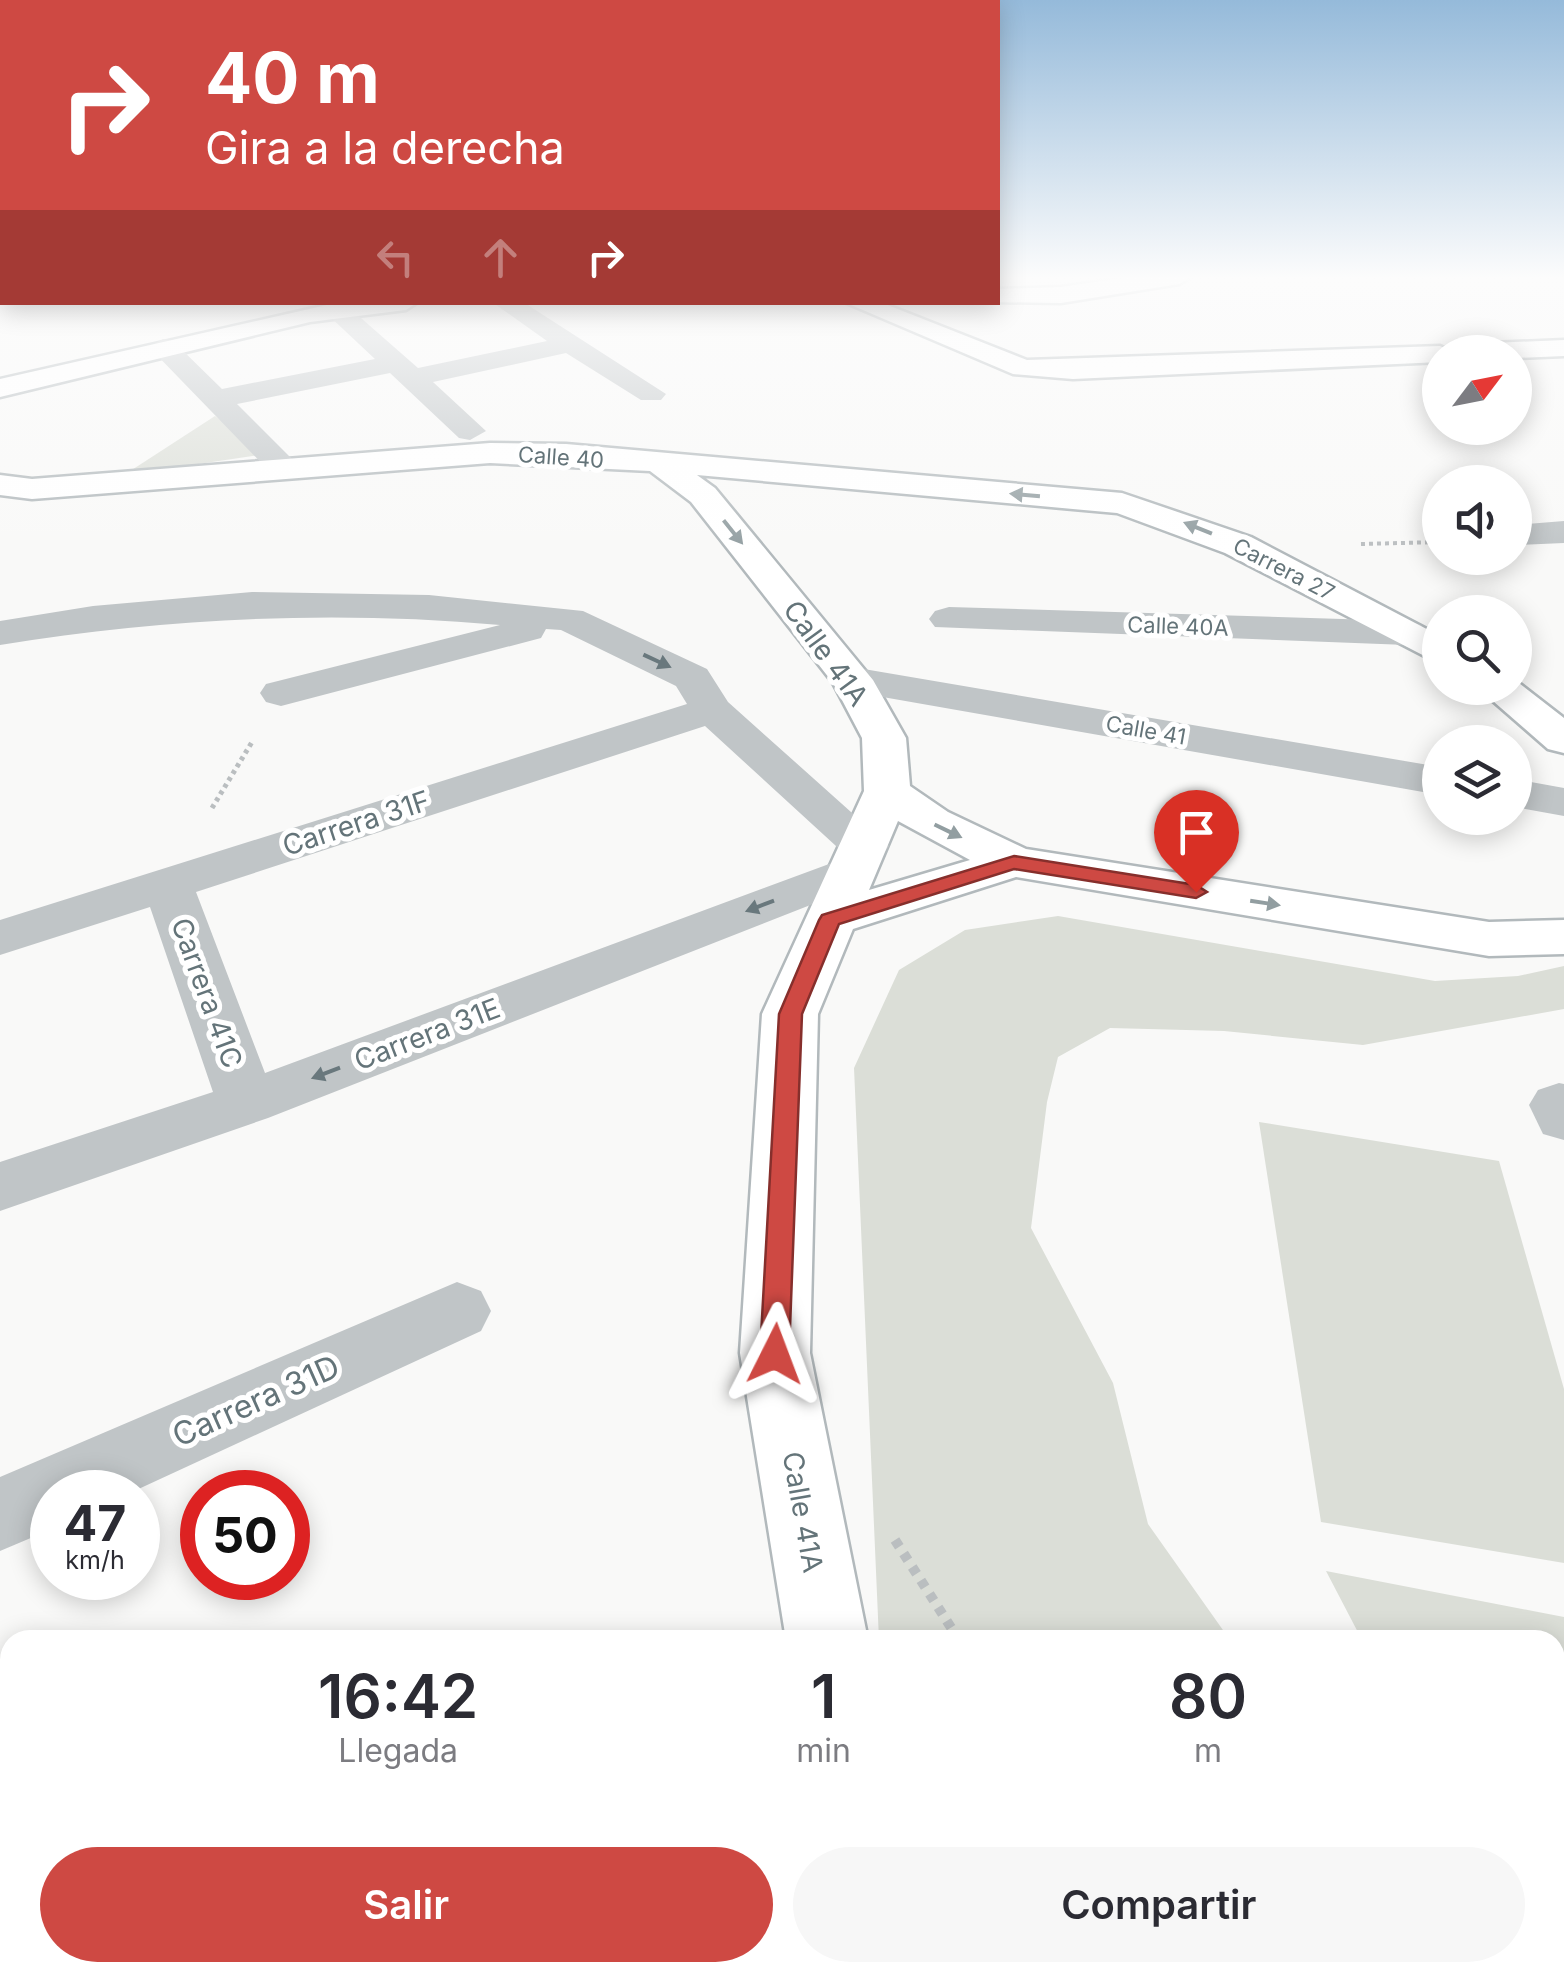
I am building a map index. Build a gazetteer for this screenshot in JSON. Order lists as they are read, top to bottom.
{
  "streets": {
    "main road": ["Calle 40", "Carrera 27", "Calle 41A"],
    "street": [
      "Calle 40A",
      "Calle 41",
      "Carrera 31F",
      "Carrera 41C",
      "Carrera 31E",
      "Carrera 31D"
    ]
  },
  "crossings": [
    ["Calle 40", "Carrera 27"],
    ["Calle 40", "Calle 41A"],
    ["Calle 41A", "Calle 41"],
    ["Calle 41A", "Carrera 31E"],
    ["Carrera 31F", "Carrera 41C"],
    ["Carrera 41C", "Carrera 31E"]
  ],
  "north": "top right",
  "page": {
    "turn": ["40 m", "Gira a la derecha"],
    "speed": "47 km/h",
    "limit": "50",
    "eta": [
      "16:42",
      "Llegada",
      "1",
      "min",
      "80",
      "m"
    ],
    "buttons": ["Salir", "Compartir"]
  }
}
